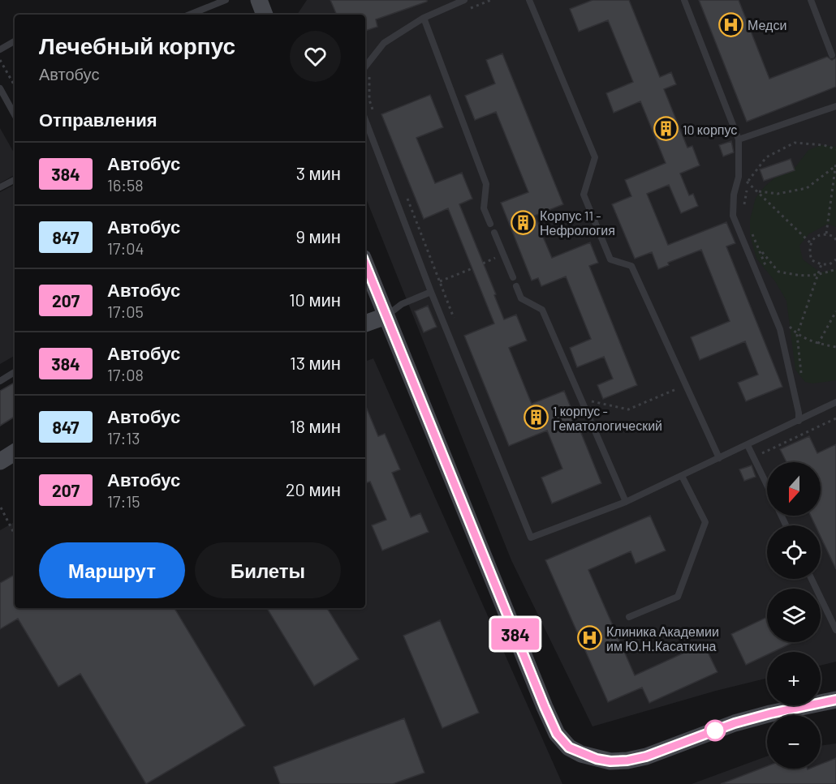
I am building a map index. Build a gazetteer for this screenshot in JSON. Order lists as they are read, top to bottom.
{
  "places": {
    "hospital": ["Медси", "Клиника Академии им Ю.Н.Касаткина"],
    "building": ["10 корпус", "Корпус 11 - Нефрология", "1 корпус - Гематологический"]
  },
  "lines": ["bus line 384"],
  "north": "bottom",
  "page": {
    "on_map": "384",
    "heading": [
      ["Лечебный корпус", "Автобус"],
      "Отправления"
    ],
    "list": [
      {
        "mark": "384",
        "name": "Автобус",
        "note": "16:58",
        "value": "3 мин"
      },
      {
        "mark": "847",
        "name": "Автобус",
        "note": "17:04",
        "value": "9 мин"
      },
      {
        "mark": "207",
        "name": "Автобус",
        "note": "17:05",
        "value": "10 мин"
      },
      {
        "mark": "384",
        "name": "Автобус",
        "note": "17:08",
        "value": "13 мин"
      },
      {
        "mark": "847",
        "name": "Автобус",
        "note": "17:13",
        "value": "18 мин"
      },
      {
        "mark": "207",
        "name": "Автобус",
        "note": "17:15",
        "value": "20 мин"
      }
    ],
    "map_buttons": ["+", "−"],
    "buttons": ["Маршрут", "Билеты"]
  }
}
